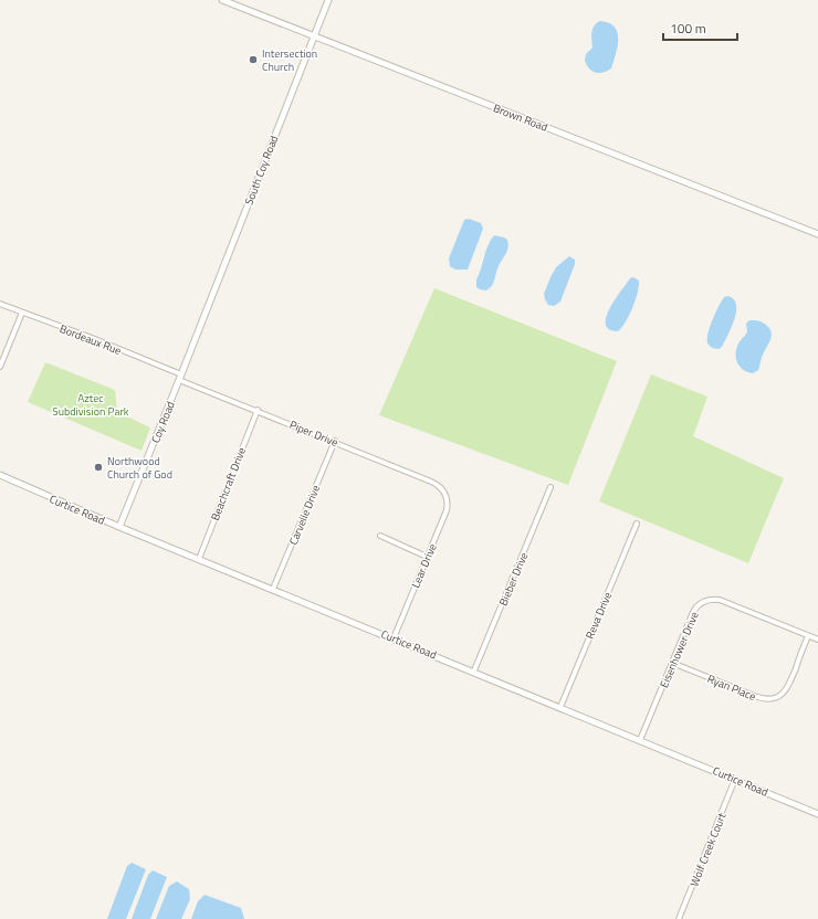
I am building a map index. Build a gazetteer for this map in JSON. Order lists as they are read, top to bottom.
{
  "streets": {
    "street": [
      "Brown Road",
      "South Coy Road",
      "Bordeaux Rue",
      "Coy Road",
      "Piper Drive",
      "Beachcraft Drive",
      "Curtice Road",
      "Carvelle Drive",
      "Lear Drive",
      "Bieber Drive",
      "Reva Drive",
      "Eisenhower Drive",
      "Ryan Place",
      "Wolf Creek Court"
    ]
  },
  "crossings": [
    ["Brown Road", "South Coy Road"],
    ["South Coy Road", "Coy Road"],
    ["Bordeaux Rue", "Coy Road"],
    ["Bordeaux Rue", "Piper Drive"],
    ["Coy Road", "Piper Drive"],
    ["Coy Road", "Curtice Road"],
    ["Piper Drive", "Beachcraft Drive"],
    ["Piper Drive", "Carvelle Drive"],
    ["Piper Drive", "Lear Drive"],
    ["Beachcraft Drive", "Curtice Road"],
    ["Curtice Road", "Carvelle Drive"],
    ["Curtice Road", "Lear Drive"],
    ["Curtice Road", "Bieber Drive"],
    ["Curtice Road", "Reva Drive"],
    ["Curtice Road", "Eisenhower Drive"],
    ["Curtice Road", "Wolf Creek Court"],
    ["Eisenhower Drive", "Ryan Place"]
  ],
  "parks": ["Aztec Subdivision Park"],
  "places": ["Intersection Church", "Northwood Church of God"],
  "scale_bar": "100 m"
}
